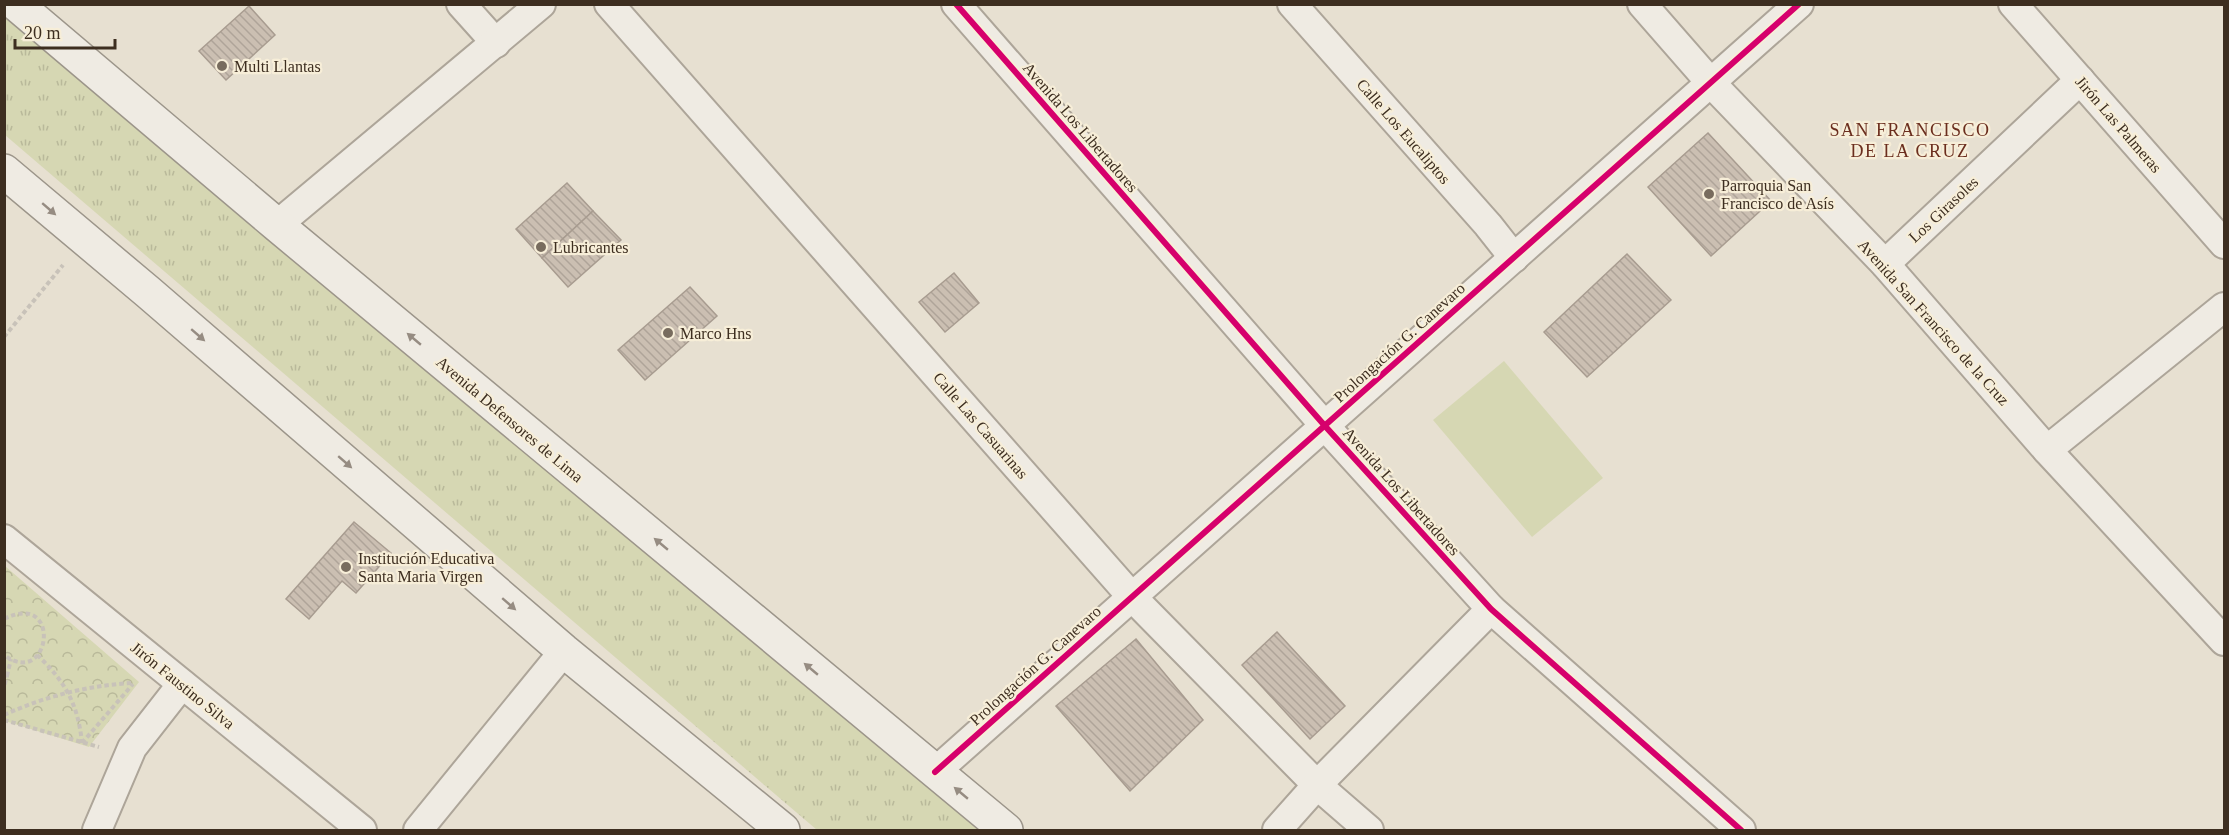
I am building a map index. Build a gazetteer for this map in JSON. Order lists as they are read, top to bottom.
{
  "streets": {
    "main road": ["Avenida Defensores de Lima"],
    "street": [
      "Jirón Las Palmeras",
      "Avenida Los Libertadores",
      "Calle Los Eucaliptos",
      "Los Girasoles",
      "Avenida San Francisco de la Cruz",
      "Prolongación G. Canevaro",
      "Calle Las Casuarinas",
      "Jirón Faustino Silva"
    ]
  },
  "crossings": [
    ["Jirón Las Palmeras", "Los Girasoles"],
    ["Avenida Los Libertadores", "Prolongación G. Canevaro"],
    ["Calle Los Eucaliptos", "Prolongación G. Canevaro"],
    ["Los Girasoles", "Avenida San Francisco de la Cruz"],
    ["Avenida San Francisco de la Cruz", "Prolongación G. Canevaro"],
    ["Prolongación G. Canevaro", "Avenida Defensores de Lima"],
    ["Prolongación G. Canevaro", "Calle Las Casuarinas"]
  ],
  "districts": ["SAN FRANCISCO DE LA CRUZ"],
  "places": [
    "Multi Llantas",
    "Parroquia San Francisco de Asís",
    "Lubricantes",
    "Marco Hns",
    "Institución Educativa Santa Maria Virgen"
  ],
  "scale_bar": "20 m"
}
